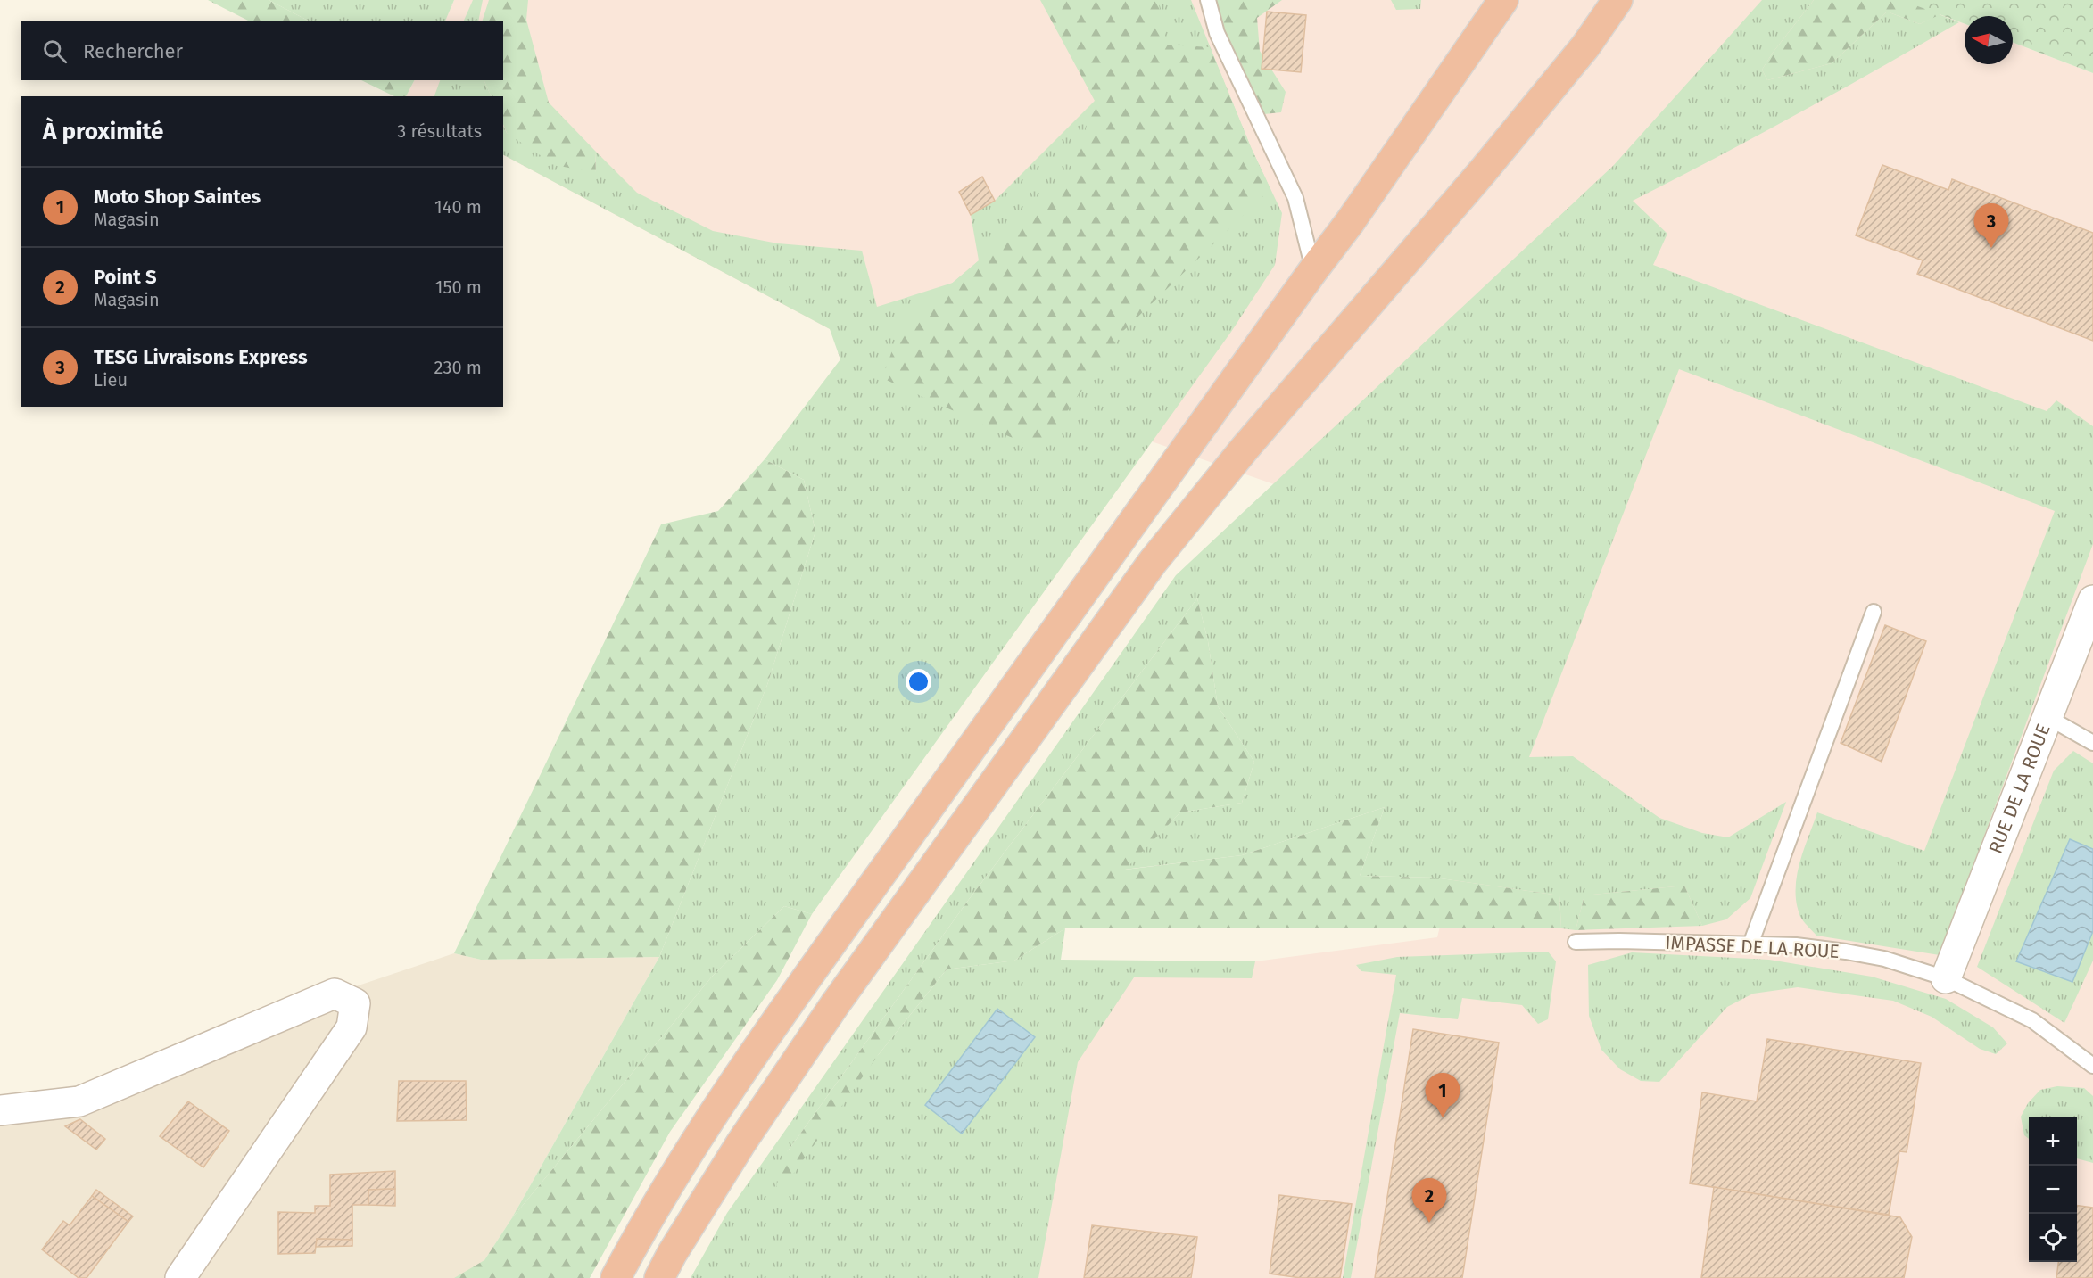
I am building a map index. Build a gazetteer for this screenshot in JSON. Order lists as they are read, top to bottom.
{
  "streets": {
    "street": ["RUE DE LA ROUE"],
    "lane": ["IMPASSE DE LA ROUE"]
  },
  "crossings": [
    ["RUE DE LA ROUE", "IMPASSE DE LA ROUE"]
  ],
  "north": "left",
  "page": {
    "search": "Rechercher",
    "heading": ["À proximité", "3 résultats"],
    "list": [
      {
        "mark": "1",
        "name": "Moto Shop Saintes",
        "note": "Magasin",
        "value": "140 m"
      },
      {
        "mark": "2",
        "name": "Point S",
        "note": "Magasin",
        "value": "150 m"
      },
      {
        "mark": "3",
        "name": "TESG Livraisons Express",
        "note": "Lieu",
        "value": "230 m"
      }
    ],
    "pins": ["3", "1", "2"],
    "map_buttons": ["+", "−"]
  }
}
